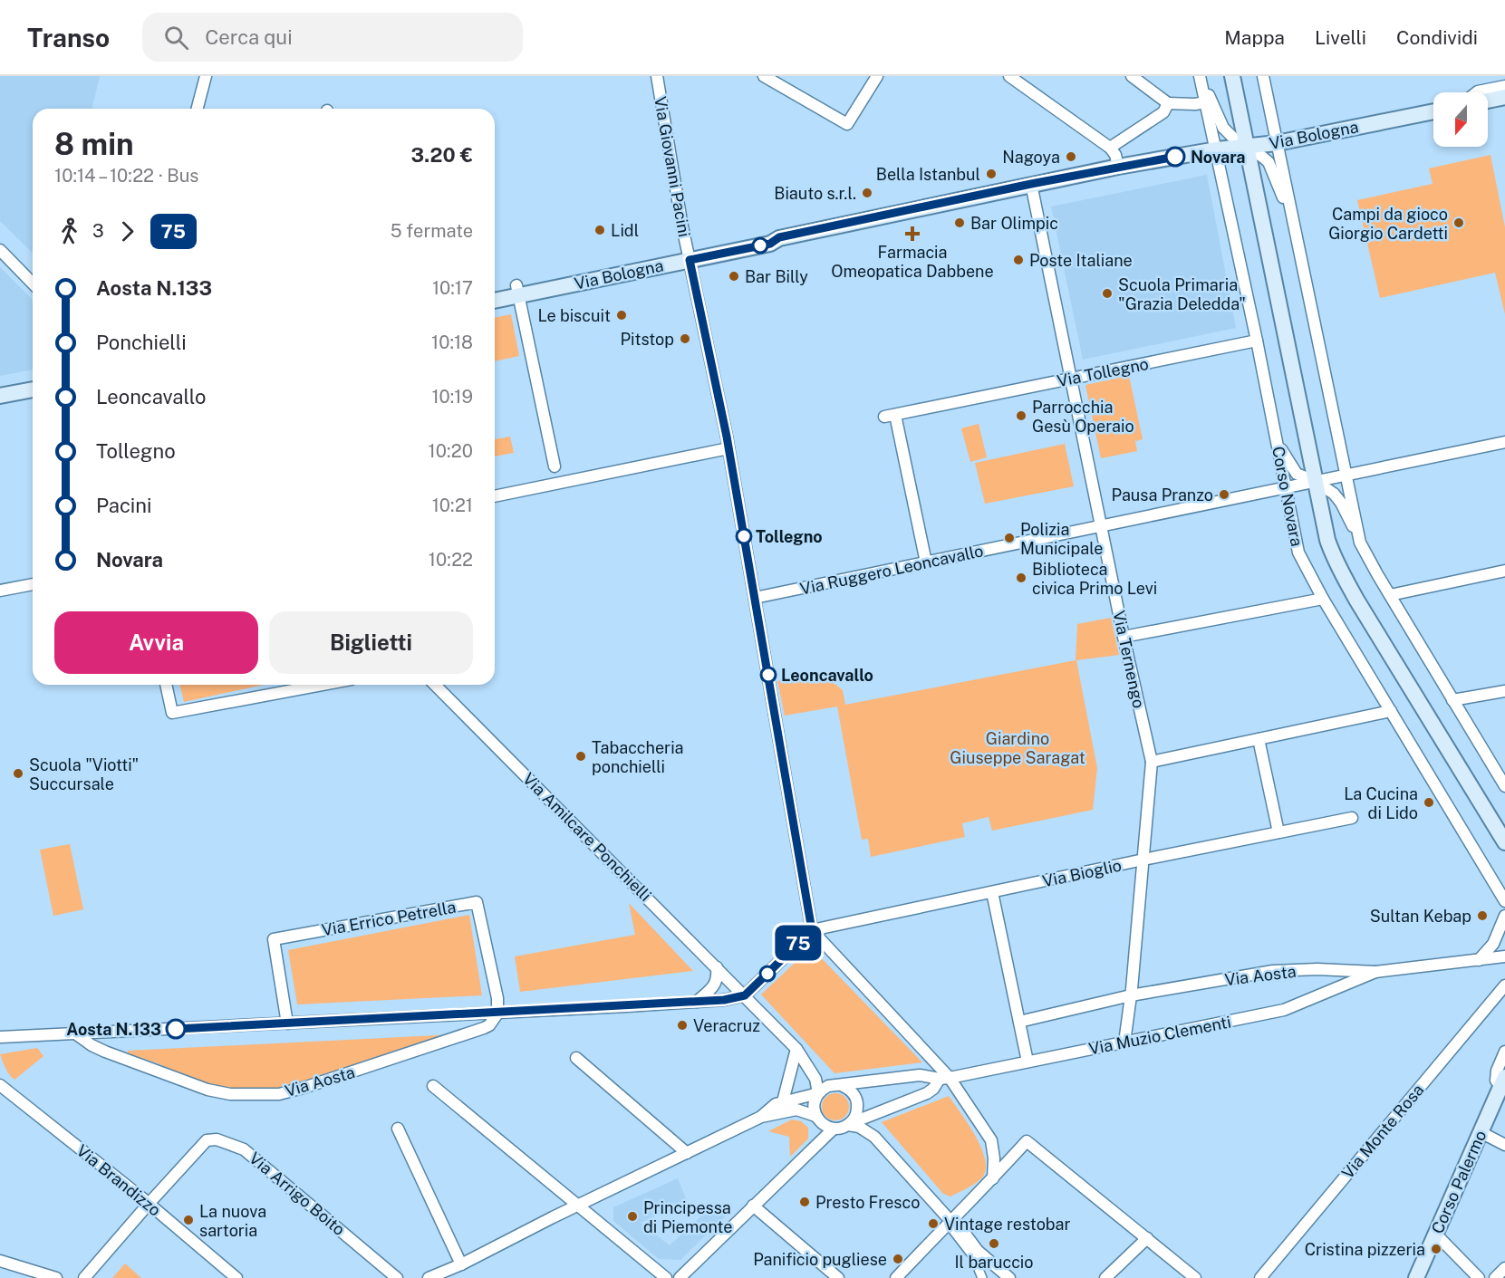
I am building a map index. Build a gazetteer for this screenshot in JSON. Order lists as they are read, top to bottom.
{
  "streets": {
    "main road": ["Via Bologna", "Corso Novara", "Corso Palermo"],
    "street": [
      "Via Giovanni Pacini",
      "Via Tollegno",
      "Via Ruggero Leoncavallo",
      "Via Ternengo",
      "Via Amilcare Ponchielli",
      "Via Bioglio",
      "Via Errico Petrella",
      "Via Aosta",
      "Via Muzio Clementi",
      "Via Monte Rosa",
      "Via Brandizzo",
      "Via Arrigo Boito"
    ]
  },
  "crossings": [
    ["Via Bologna", "Via Giovanni Pacini"],
    ["Via Bologna", "Corso Novara"],
    ["Via Bologna", "Via Ternengo"],
    ["Via Giovanni Pacini", "Via Ruggero Leoncavallo"],
    ["Via Giovanni Pacini", "Via Bioglio"],
    ["Via Tollegno", "Corso Novara"],
    ["Via Tollegno", "Via Ruggero Leoncavallo"],
    ["Via Tollegno", "Via Ternengo"],
    ["Corso Novara", "Via Ruggero Leoncavallo"],
    ["Via Ruggero Leoncavallo", "Via Ternengo"],
    ["Via Ternengo", "Via Bioglio"],
    ["Via Ternengo", "Via Aosta"],
    ["Via Ternengo", "Via Muzio Clementi"],
    ["Via Errico Petrella", "Via Aosta"],
    ["Via Aosta", "Via Muzio Clementi"],
    ["Via Brandizzo", "Via Arrigo Boito"]
  ],
  "parks": ["Giardino Giuseppe Saragat"],
  "places": {
    "other": [
      "Nagoya",
      "Novara",
      "Bella Istanbul",
      "Biauto s.r.l.",
      "Bar Olimpic",
      "Campi da gioco Giorgio Cardetti",
      "Lidl",
      "Poste Italiane",
      "Bar Billy",
      "Scuola Primaria \"Grazia Deledda\"",
      "Le biscuit",
      "Pitstop",
      "Parrocchia Gesù Operaio",
      "Pausa Pranzo",
      "Tollegno",
      "Polizia Municipale",
      "Biblioteca civica Primo Levi",
      "Leoncavallo",
      "Tabaccheria ponchielli",
      "Scuola \"Viotti\" Succursale",
      "La Cucina di Lido",
      "Sultan Kebap",
      "Veracruz",
      "Aosta N.133",
      "Presto Fresco",
      "Principessa di Piemonte",
      "La nuova sartoria",
      "Vintage restobar",
      "Il baruccio",
      "Cristina pizzeria",
      "Panificio pugliese"
    ],
    "health": ["Farmacia Omeopatica Dabbene"]
  },
  "lines": ["bus line 75"],
  "north": "bottom",
  "page": {
    "header": "Transo",
    "search": "Cerca qui",
    "nav": ["Mappa", "Livelli", "Condividi"],
    "on_map": "75",
    "heading": ["8 min", "10:14 – 10:22 · Bus", "3.20 €"],
    "legs": ["3", "75", "5 fermate"],
    "list": [
      {
        "name": "Aosta N.133",
        "value": "10:17"
      },
      {
        "name": "Ponchielli",
        "value": "10:18"
      },
      {
        "name": "Leoncavallo",
        "value": "10:19"
      },
      {
        "name": "Tollegno",
        "value": "10:20"
      },
      {
        "name": "Pacini",
        "value": "10:21"
      },
      {
        "name": "Novara",
        "value": "10:22"
      }
    ],
    "buttons": ["Avvia", "Biglietti"]
  }
}
